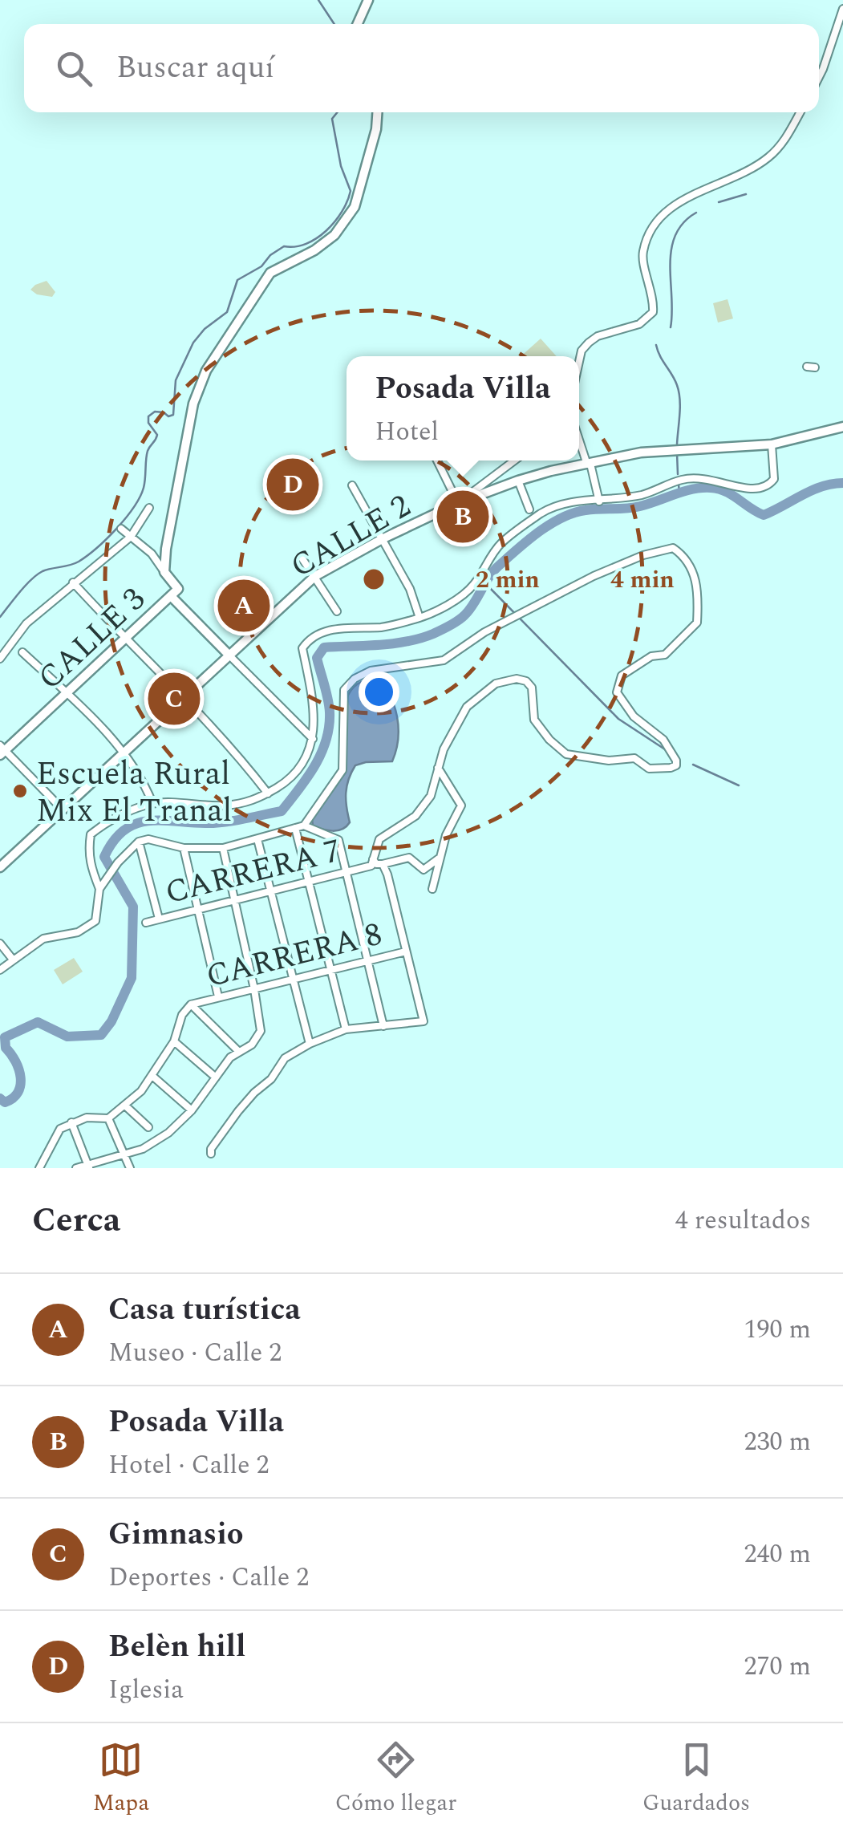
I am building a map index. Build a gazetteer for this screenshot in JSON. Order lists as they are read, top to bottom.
{
  "streets": {
    "main road": ["CALLE 2", "CALLE 3"],
    "street": ["CARRERA 7", "CARRERA 8"]
  },
  "places": ["Escuela Rural Mix El Tranal"],
  "page": {
    "search": "Buscar aquí",
    "popup": ["Posada Villa", "Hotel"],
    "pins": [
      "D",
      "B",
      "A",
      "C"
    ],
    "heading": ["Cerca", "4 resultados"],
    "list": [
      {
        "mark": "A",
        "name": "Casa turística",
        "note": "Museo · Calle 2",
        "value": "190 m"
      },
      {
        "mark": "B",
        "name": "Posada Villa",
        "note": "Hotel · Calle 2",
        "value": "230 m"
      },
      {
        "mark": "C",
        "name": "Gimnasio",
        "note": "Deportes · Calle 2",
        "value": "240 m"
      },
      {
        "mark": "D",
        "name": "Belèn hill",
        "note": "Iglesia",
        "value": "270 m"
      }
    ],
    "nav": ["Mapa", "Cómo llegar", "Guardados"]
  },
  "rings": ["2 min", "4 min"]
}
